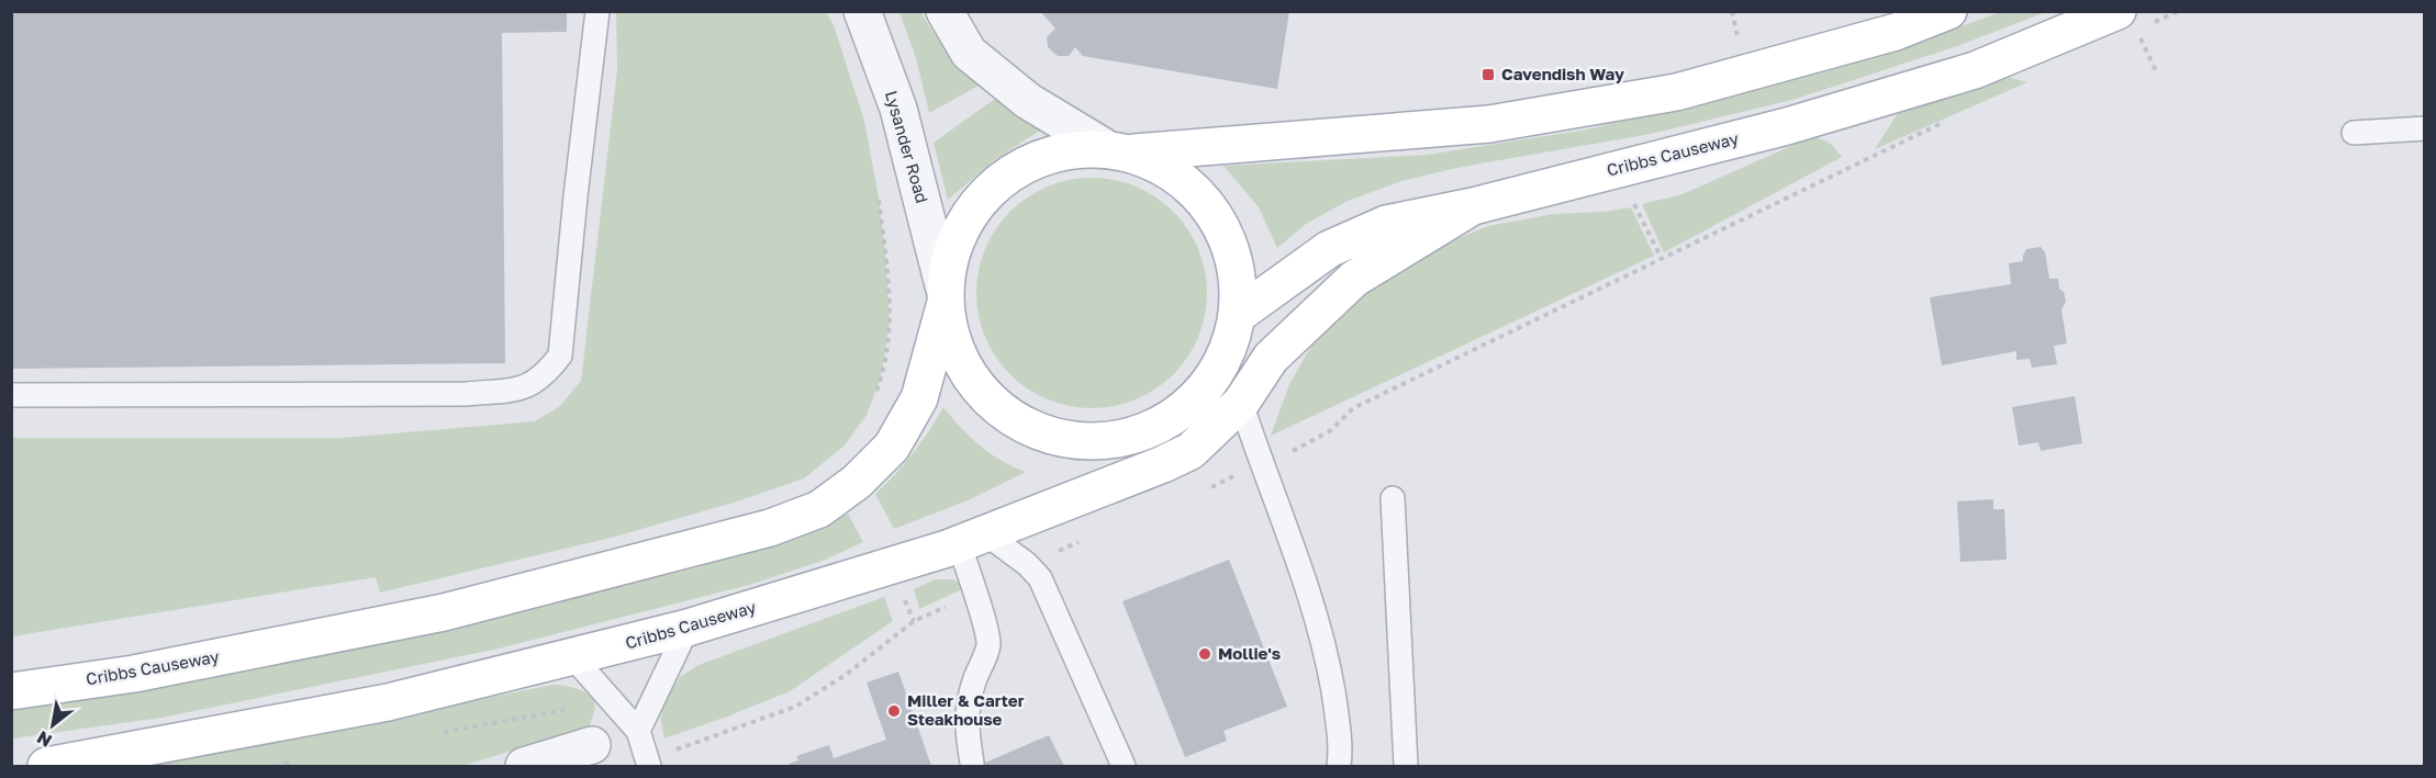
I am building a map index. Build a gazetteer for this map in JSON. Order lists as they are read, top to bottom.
{
  "streets": {
    "main road": ["Cribbs Causeway"],
    "street": ["Lysander Road"]
  },
  "crossings": [
    ["Lysander Road", "Cribbs Causeway"]
  ],
  "places": {
    "transit": ["Cavendish Way"],
    "other": ["Mollie's", "Miller & Carter Steakhouse"]
  },
  "north": "bottom left"
}
